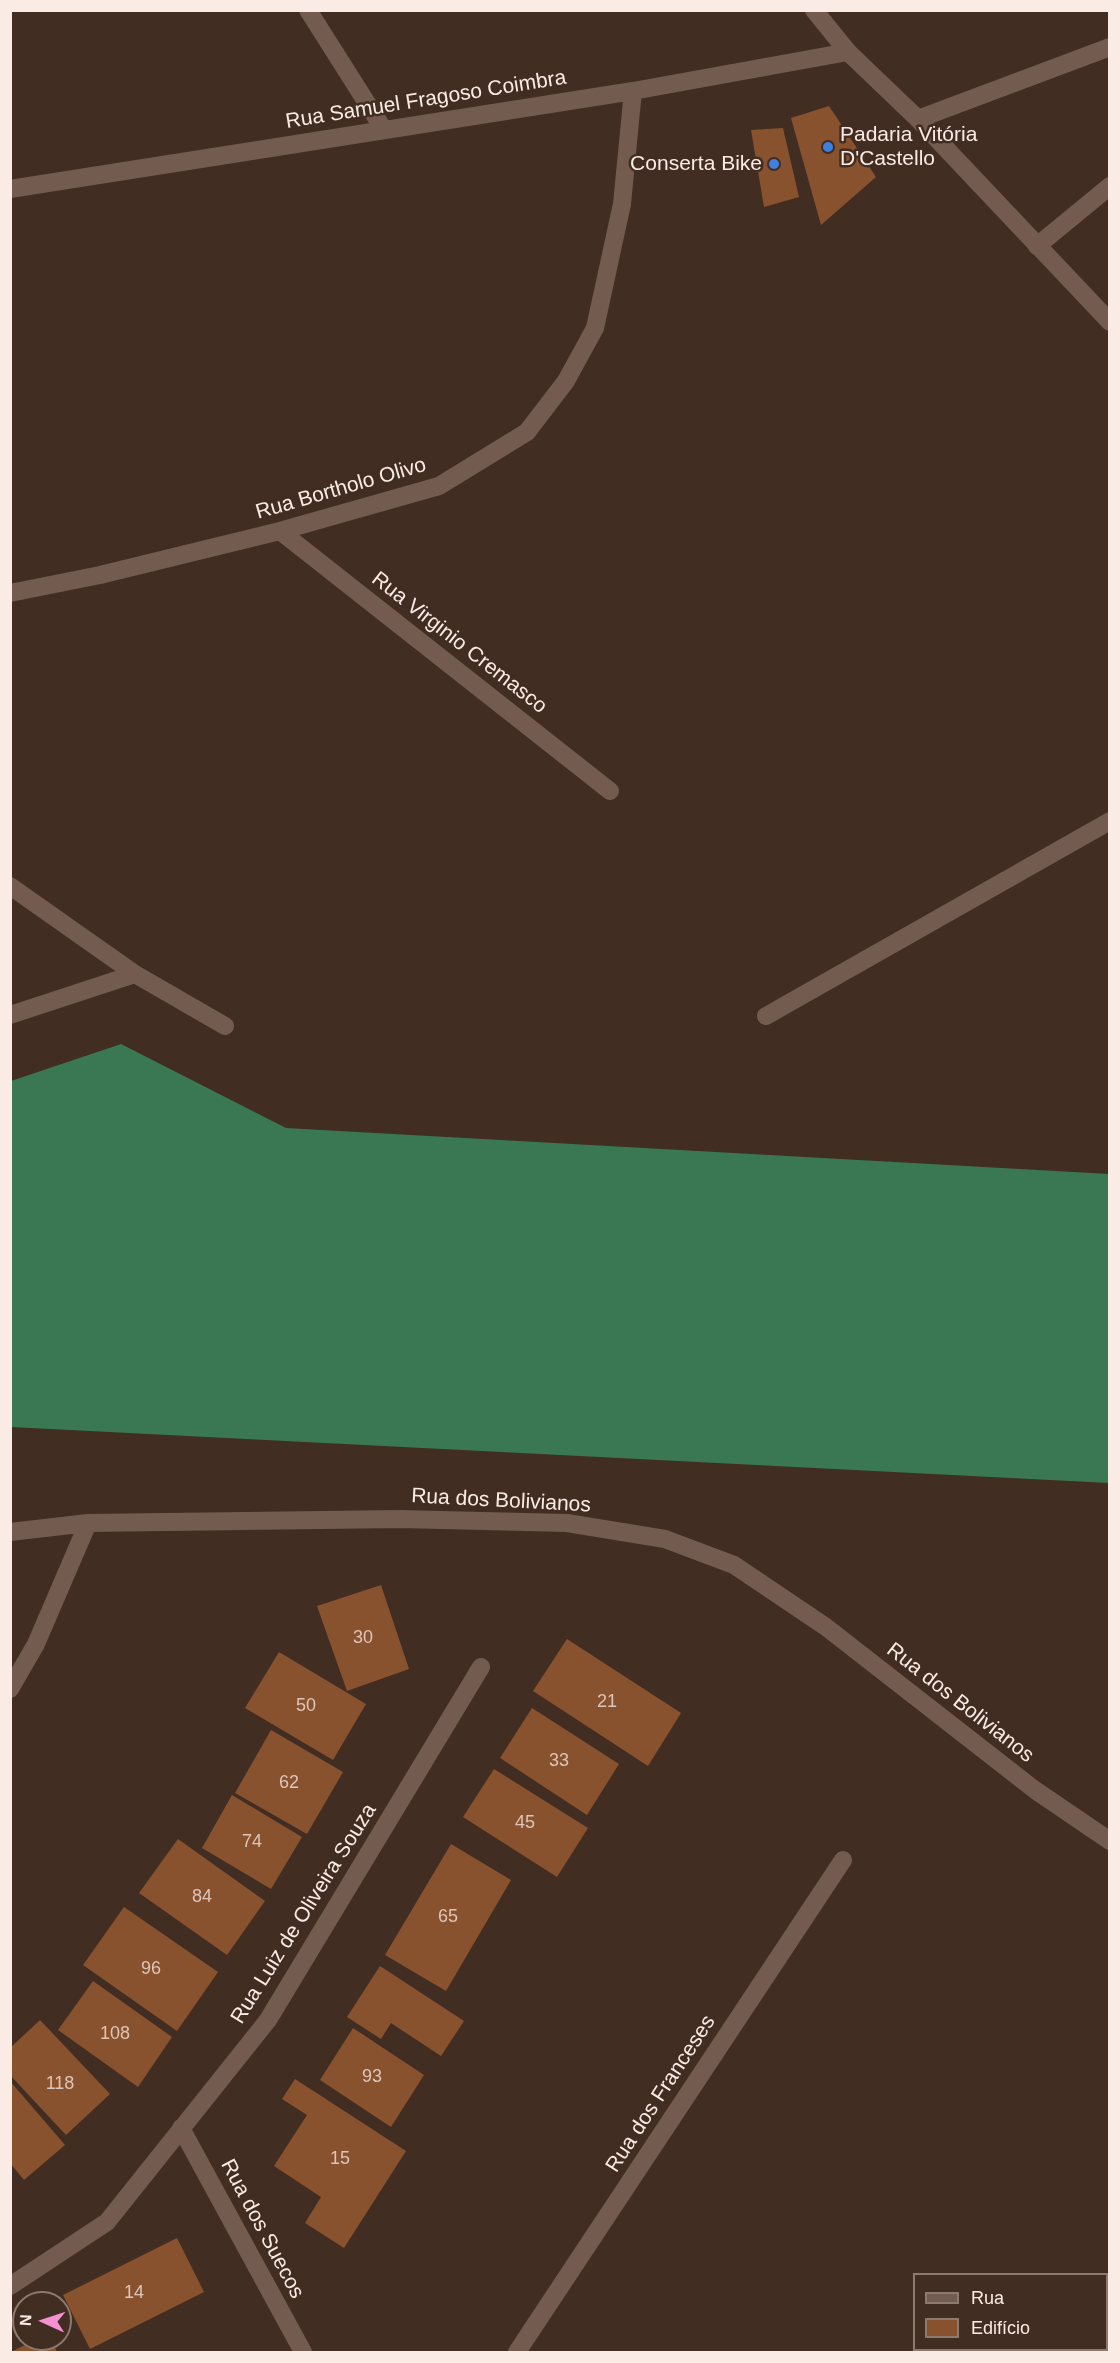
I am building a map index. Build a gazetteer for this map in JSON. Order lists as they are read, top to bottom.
{
  "streets": {
    "street": [
      "Rua Samuel Fragoso Coimbra",
      "Rua Bortholo Olivo",
      "Rua Virginio Cremasco",
      "Rua dos Bolivianos",
      "Rua Luiz de Oliveira Souza",
      "Rua dos Franceses",
      "Rua dos Suecos"
    ]
  },
  "crossings": [
    ["Rua Samuel Fragoso Coimbra", "Rua Bortholo Olivo"],
    ["Rua Bortholo Olivo", "Rua Virginio Cremasco"],
    ["Rua Luiz de Oliveira Souza", "Rua dos Suecos"]
  ],
  "places": ["Padaria Vitória D'Castello", "Conserta Bike"],
  "house_numbers": [
    "30",
    "21",
    "50",
    "33",
    "62",
    "45",
    "74",
    "84",
    "65",
    "96",
    "108",
    "93",
    "118",
    "15",
    "14"
  ],
  "legend": ["Rua", "Edifício"],
  "north": "left"
}
